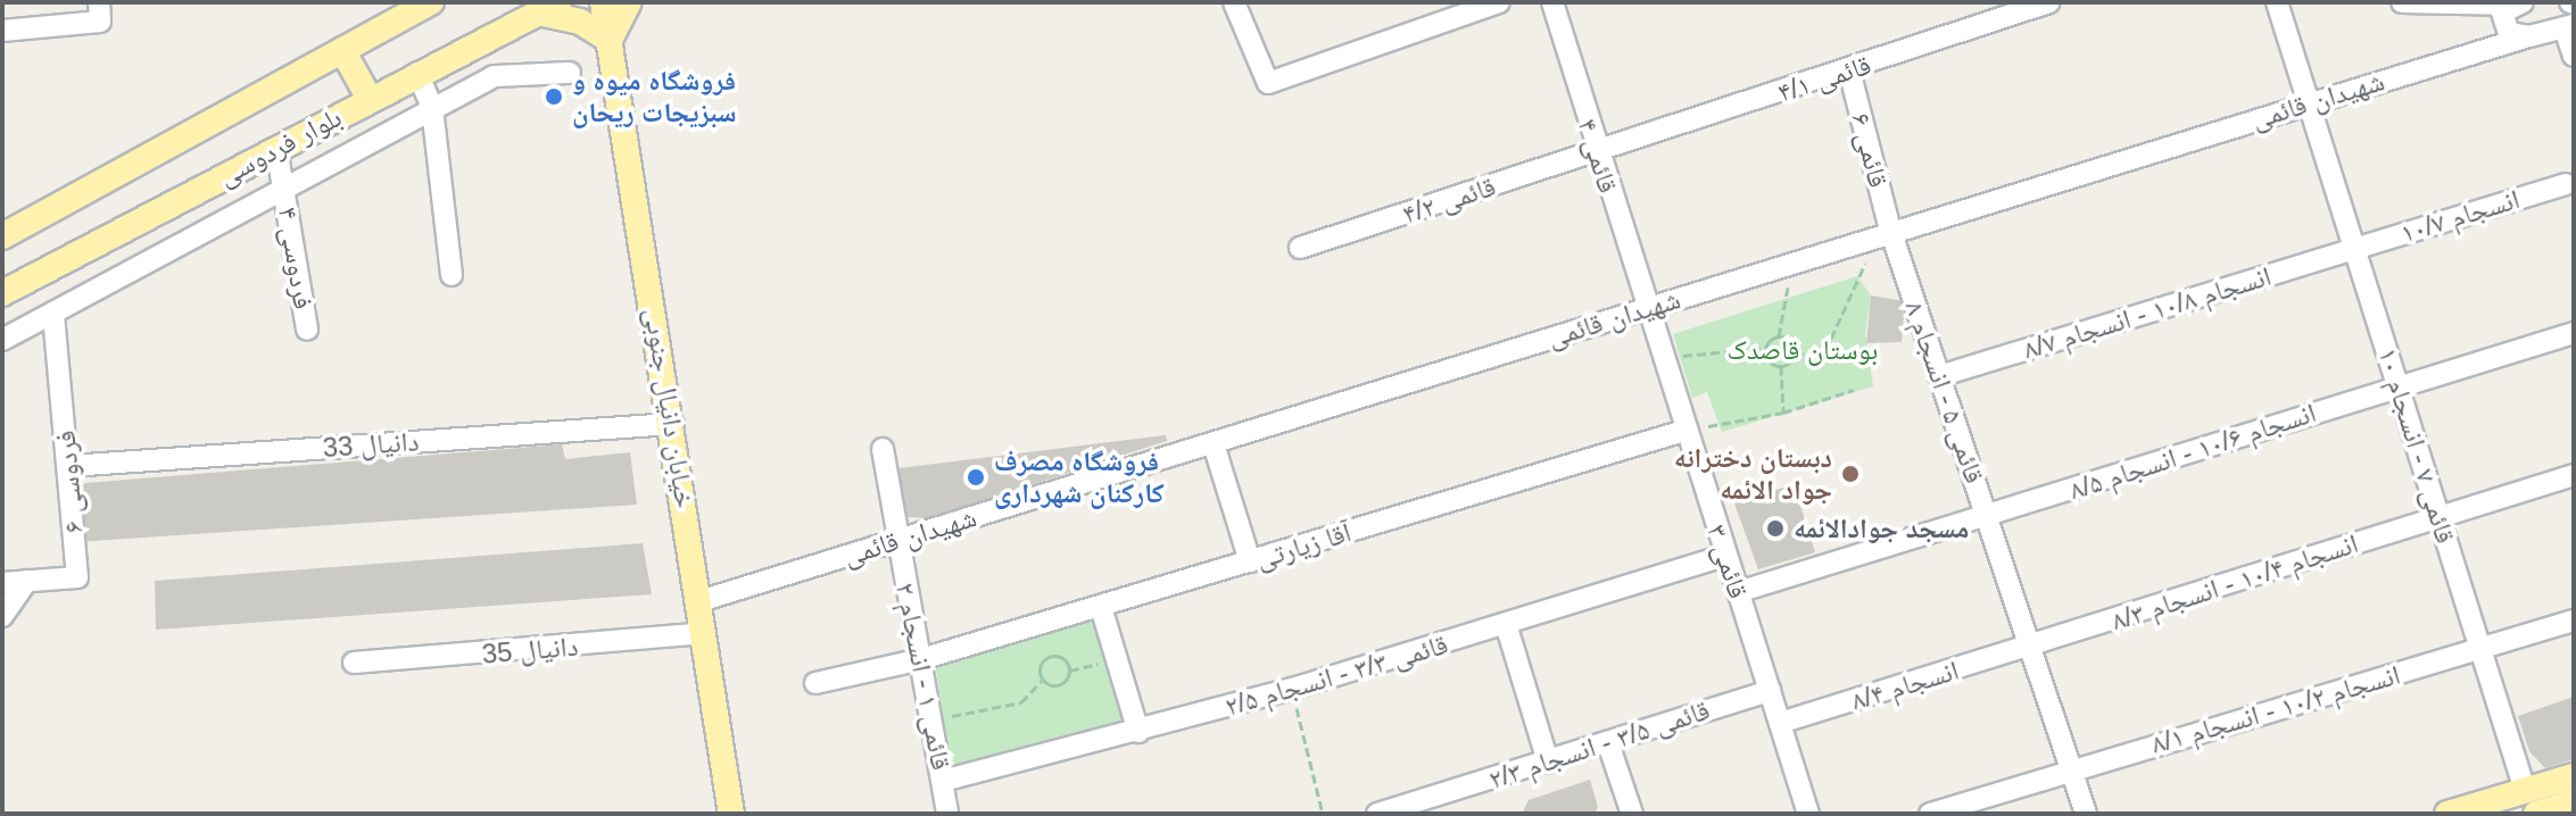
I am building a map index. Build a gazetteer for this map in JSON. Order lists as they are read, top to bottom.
{
  "streets": {
    "main road": ["بلوار فردوسی", "خیابان دانیال جنوبی"],
    "street": [
      "قائمی ۴/۱",
      "شهیدان قائمی",
      "قائمی ۶",
      "قائمی ۴",
      "قائمی ۴/۲",
      "انسجام ۱۰/۷",
      "فردوسی ۴",
      "انسجام ۱۰/۸ - انسجام ۸/۷",
      "قائمی ۵ - انسجام ۸",
      "دانیال 33",
      "قائمی ۷ - انسجام ۱۰",
      "انسجام ۱۰/۶ - انسجام ۸/۵",
      "فردوسی ۶",
      "آقا زیارتی",
      "قائمی ۳",
      "انسجام ۱۰/۴ - انسجام ۸/۳",
      "دانیال 35",
      "قائمی ۳/۳ - انسجام ۲/۵",
      "قائمی ۱ - انسجام ۲",
      "انسجام ۸/۴",
      "انسجام ۱۰/۲ - انسجام ۸/۱",
      "قائمی ۳/۵ - انسجام ۲/۳"
    ]
  },
  "crossings": [
    ["قائمی ۴/۱", "قائمی ۶"],
    ["قائمی ۴/۱", "قائمی ۴"],
    ["قائمی ۴/۱", "قائمی ۴/۲"],
    ["شهیدان قائمی", "قائمی ۶"],
    ["شهیدان قائمی", "قائمی ۴"],
    ["شهیدان قائمی", "قائمی ۵ - انسجام ۸"],
    ["شهیدان قائمی", "خیابان دانیال جنوبی"],
    ["شهیدان قائمی", "قائمی ۷ - انسجام ۱۰"],
    ["شهیدان قائمی", "قائمی ۳"],
    ["شهیدان قائمی", "قائمی ۱ - انسجام ۲"],
    ["بلوار فردوسی", "فردوسی ۴"],
    ["قائمی ۶", "قائمی ۵ - انسجام ۸"],
    ["قائمی ۴", "قائمی ۴/۲"],
    ["قائمی ۴", "قائمی ۳"],
    ["انسجام ۱۰/۷", "انسجام ۱۰/۸ - انسجام ۸/۷"],
    ["انسجام ۱۰/۷", "قائمی ۷ - انسجام ۱۰"],
    ["انسجام ۱۰/۸ - انسجام ۸/۷", "قائمی ۵ - انسجام ۸"],
    ["انسجام ۱۰/۸ - انسجام ۸/۷", "قائمی ۷ - انسجام ۱۰"],
    ["قائمی ۵ - انسجام ۸", "انسجام ۱۰/۶ - انسجام ۸/۵"],
    ["قائمی ۵ - انسجام ۸", "انسجام ۱۰/۴ - انسجام ۸/۳"],
    ["قائمی ۵ - انسجام ۸", "انسجام ۸/۴"],
    ["قائمی ۵ - انسجام ۸", "انسجام ۱۰/۲ - انسجام ۸/۱"],
    ["خیابان دانیال جنوبی", "دانیال 33"],
    ["خیابان دانیال جنوبی", "دانیال 35"],
    ["دانیال 33", "فردوسی ۶"],
    ["قائمی ۷ - انسجام ۱۰", "انسجام ۱۰/۶ - انسجام ۸/۵"],
    ["قائمی ۷ - انسجام ۱۰", "انسجام ۱۰/۴ - انسجام ۸/۳"],
    ["قائمی ۷ - انسجام ۱۰", "انسجام ۱۰/۲ - انسجام ۸/۱"],
    ["انسجام ۱۰/۶ - انسجام ۸/۵", "قائمی ۳"],
    ["آقا زیارتی", "قائمی ۳"],
    ["آقا زیارتی", "قائمی ۱ - انسجام ۲"],
    ["قائمی ۳", "قائمی ۳/۳ - انسجام ۲/۵"],
    ["قائمی ۳", "انسجام ۸/۴"],
    ["قائمی ۳", "قائمی ۳/۵ - انسجام ۲/۳"],
    ["انسجام ۱۰/۴ - انسجام ۸/۳", "انسجام ۸/۴"],
    ["قائمی ۳/۳ - انسجام ۲/۵", "قائمی ۱ - انسجام ۲"]
  ],
  "parks": ["بوستان قاصدک"],
  "places": [
    "فروشگاه میوه و سبزیجات ریحان",
    "دبستان دخترانه جواد الائمه",
    "فروشگاه مصرف کارکنان شهرداری",
    "مسجد جوادالائمه"
  ]
}
